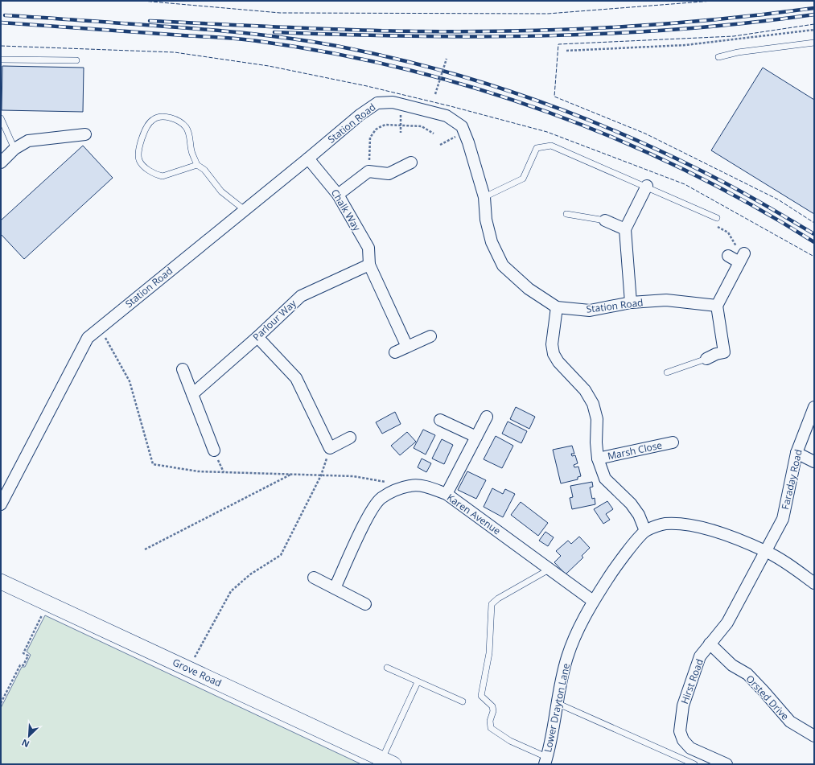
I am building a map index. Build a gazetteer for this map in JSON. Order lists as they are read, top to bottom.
{
  "streets": {
    "street": [
      "Station Road",
      "Chalk Way",
      "Parlour Way",
      "Marsh Close",
      "Faraday Road",
      "Karen Avenue",
      "Grove Road",
      "Hirst Road",
      "Orsted Drive",
      "Lower Drayton Lane"
    ]
  },
  "crossings": [
    ["Station Road", "Chalk Way"],
    ["Chalk Way", "Parlour Way"],
    ["Faraday Road", "Hirst Road"],
    ["Faraday Road", "Lower Drayton Lane"],
    ["Karen Avenue", "Lower Drayton Lane"],
    ["Hirst Road", "Orsted Drive"],
    ["Hirst Road", "Lower Drayton Lane"]
  ],
  "north": "bottom left"
}
